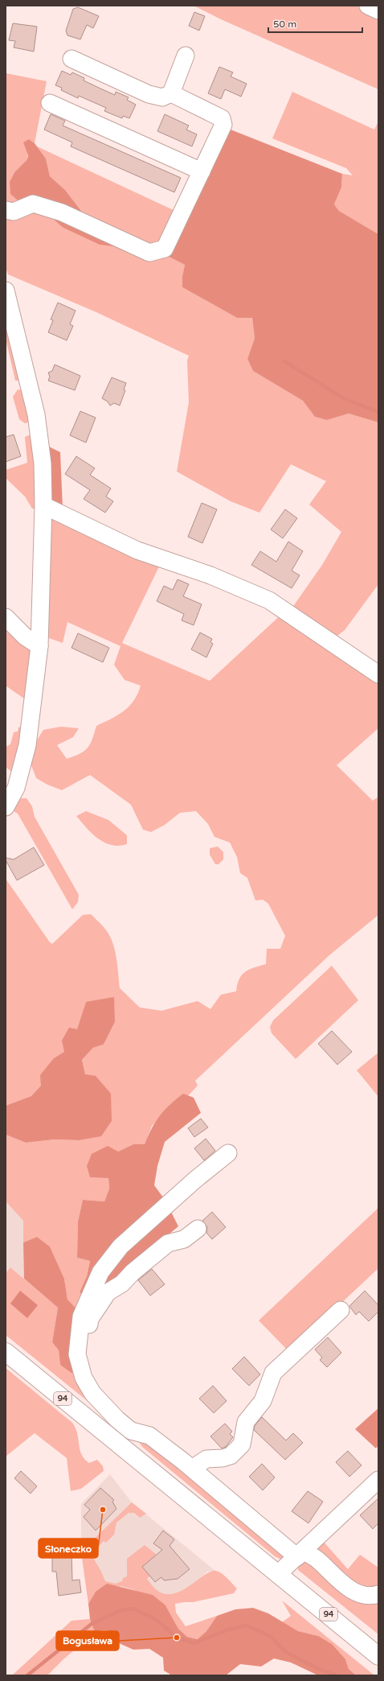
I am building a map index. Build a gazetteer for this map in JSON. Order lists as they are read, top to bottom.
{
  "streets": {
    "main road": ["94"]
  },
  "places": ["Słoneczko", "Bogusława"],
  "scale_bar": "50 m"
}
